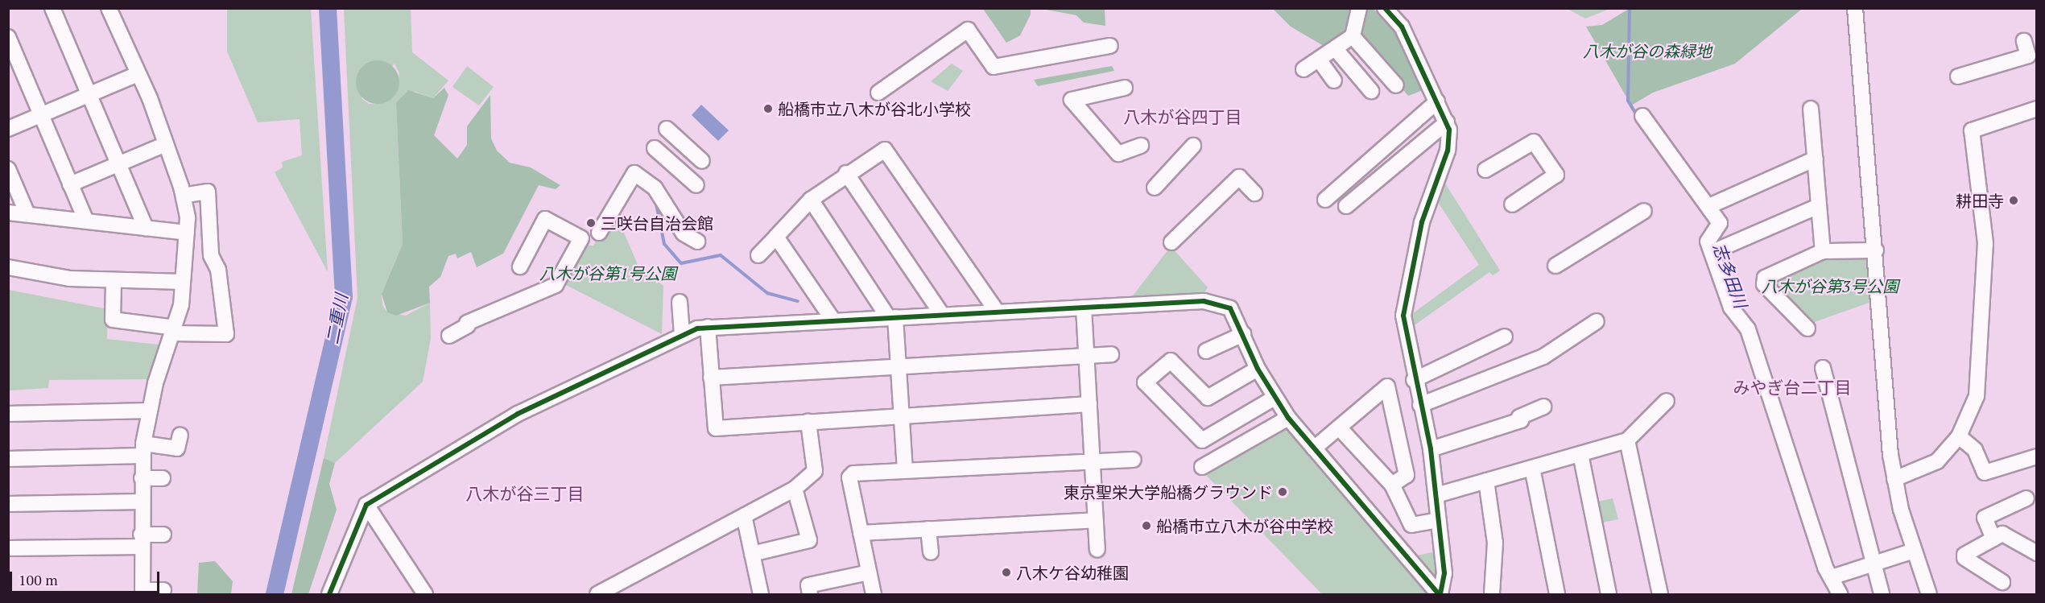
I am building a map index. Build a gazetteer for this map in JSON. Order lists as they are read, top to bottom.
{
  "districts": ["八木が谷四丁目", "みやぎ台二丁目", "八木が谷三丁目"],
  "water": ["志多田川", "二重川"],
  "parks": ["八木が谷の森緑地", "八木が谷第1号公園", "八木が谷第3号公園"],
  "places": [
    "船橋市立八木が谷北小学校",
    "耕田寺",
    "三咲台自治会館",
    "東京聖栄大学船橋グラウンド",
    "船橋市立八木が谷中学校",
    "八木ケ谷幼稚園"
  ],
  "scale_bar": "100 m"
}
